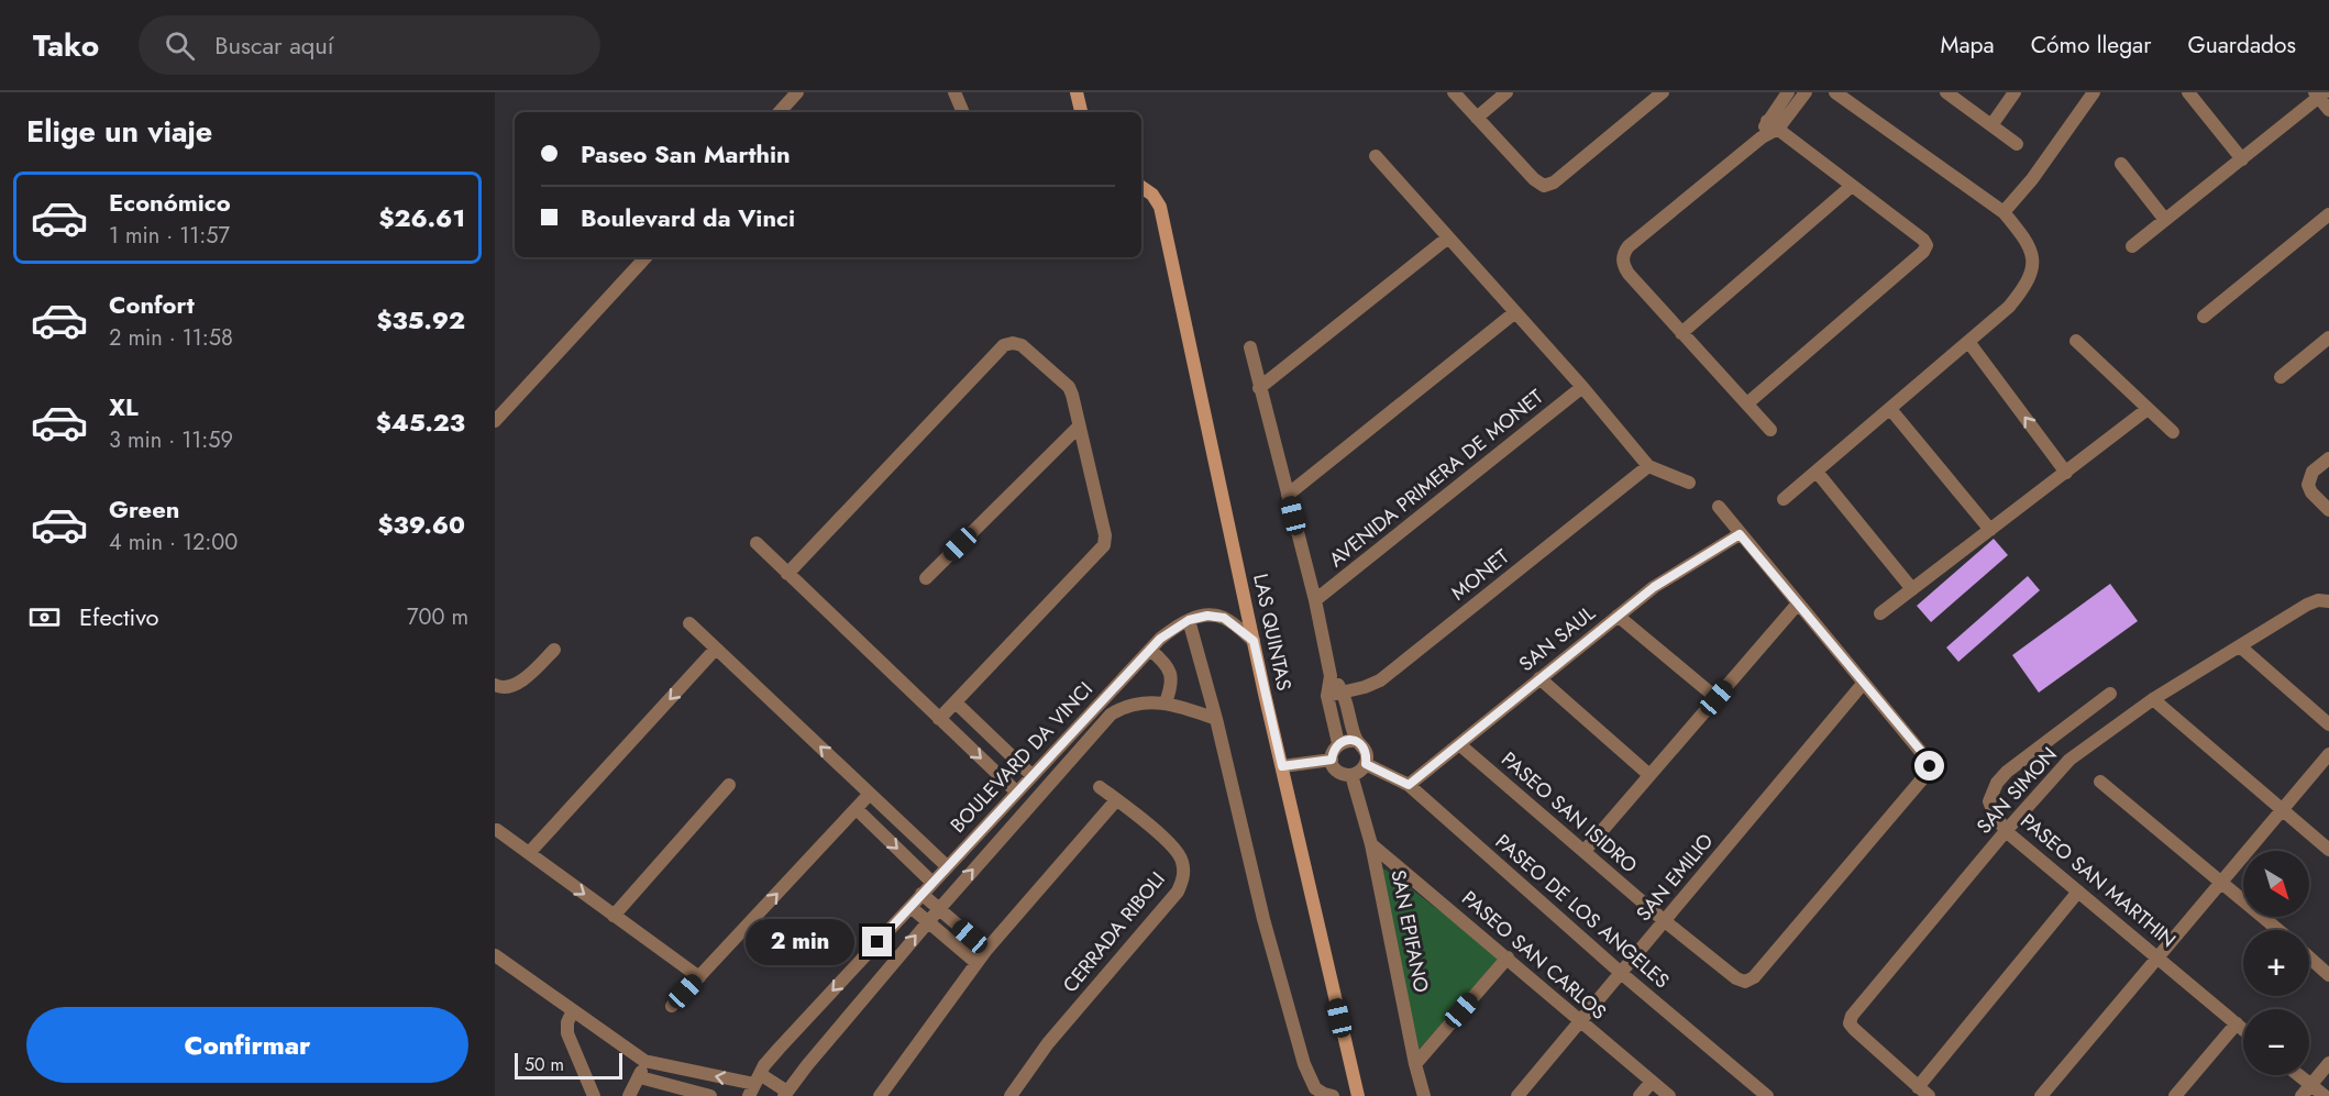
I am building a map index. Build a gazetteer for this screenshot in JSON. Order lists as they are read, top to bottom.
{
  "streets": {
    "street": [
      "AVENIDA PRIMERA DE MONET",
      "MONET",
      "LAS QUINTAS",
      "SAN SAUL",
      "BOULEVARD DA VINCI",
      "SAN SIMON",
      "PASEO SAN ISIDRO",
      "SAN EMILIO",
      "PASEO SAN MARTHIN",
      "PASEO DE LOS ANGELES",
      "SAN EPIFANO",
      "CERRADA RIBOLI",
      "PASEO SAN CARLOS"
    ]
  },
  "crossings": [
    ["SAN SAUL", "PASEO SAN ISIDRO"],
    ["SAN SAUL", "PASEO DE LOS ANGELES"],
    ["SAN SIMON", "PASEO SAN MARTHIN"],
    ["PASEO SAN ISIDRO", "SAN EMILIO"],
    ["SAN EMILIO", "PASEO DE LOS ANGELES"],
    ["SAN EMILIO", "PASEO SAN CARLOS"],
    ["PASEO DE LOS ANGELES", "SAN EPIFANO"],
    ["SAN EPIFANO", "PASEO SAN CARLOS"]
  ],
  "scale_bar": "50 m",
  "north": "bottom right",
  "page": {
    "header": "Tako",
    "search": "Buscar aquí",
    "nav": ["Mapa", "Cómo llegar", "Guardados"],
    "heading": "Elige un viaje",
    "banner": ["Paseo San Marthin", "Boulevard da Vinci"],
    "list": [
      {
        "name": "Económico",
        "note": "1 min · 11:57",
        "value": "$26.61"
      },
      {
        "name": "Confort",
        "note": "2 min · 11:58",
        "value": "$35.92"
      },
      {
        "name": "XL",
        "note": "3 min · 11:59",
        "value": "$45.23"
      },
      {
        "name": "Green",
        "note": "4 min · 12:00",
        "value": "$39.60"
      }
    ],
    "pay": ["Efectivo", "700 m"],
    "map_buttons": ["+", "−"],
    "bubble": "2 min",
    "buttons": "Confirmar",
    "scale": "50 m"
  }
}
